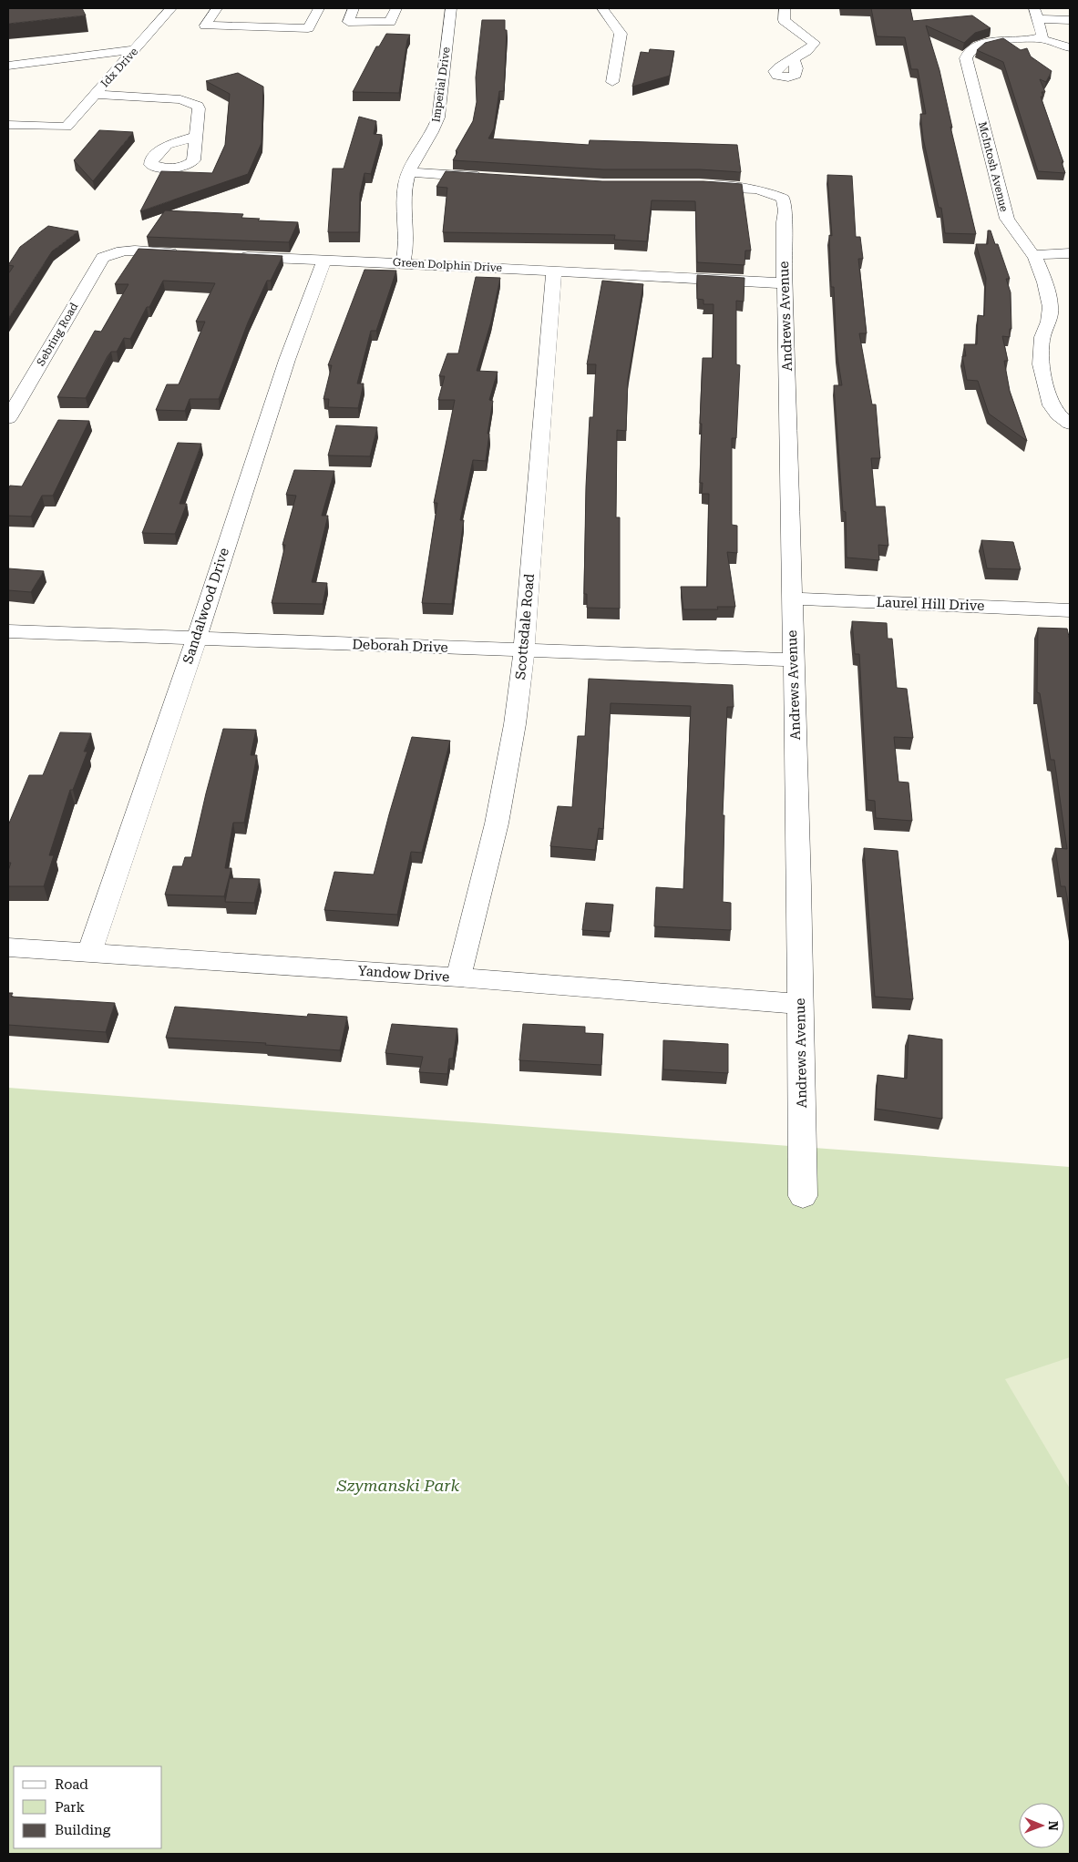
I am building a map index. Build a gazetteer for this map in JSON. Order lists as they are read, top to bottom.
{
  "streets": {
    "street": [
      "Idx Drive",
      "Imperial Drive",
      "McIntosh Avenue",
      "Green Dolphin Drive",
      "Andrews Avenue",
      "Sebring Road",
      "Laurel Hill Drive",
      "Sandalwood Drive",
      "Scottsdale Road",
      "Deborah Drive",
      "Yandow Drive"
    ]
  },
  "crossings": [
    ["Imperial Drive", "Green Dolphin Drive"],
    ["Green Dolphin Drive", "Andrews Avenue"],
    ["Green Dolphin Drive", "Sandalwood Drive"],
    ["Green Dolphin Drive", "Scottsdale Road"],
    ["Andrews Avenue", "Laurel Hill Drive"],
    ["Andrews Avenue", "Deborah Drive"],
    ["Andrews Avenue", "Yandow Drive"],
    ["Sandalwood Drive", "Deborah Drive"],
    ["Sandalwood Drive", "Yandow Drive"],
    ["Scottsdale Road", "Deborah Drive"],
    ["Scottsdale Road", "Yandow Drive"]
  ],
  "parks": ["Szymanski Park"],
  "legend": ["Road", "Park", "Building"],
  "north": "right"
}
